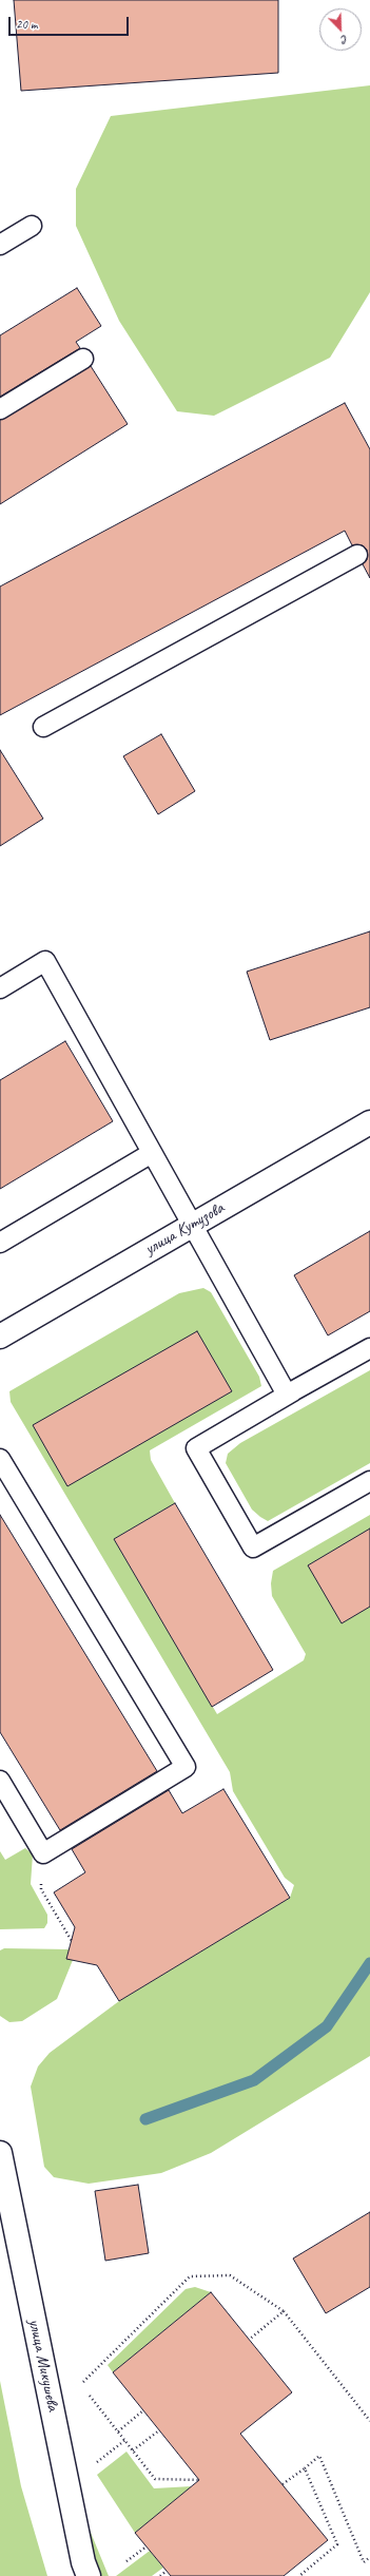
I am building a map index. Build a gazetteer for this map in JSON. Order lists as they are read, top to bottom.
{
  "streets": {
    "street": ["улица Кутузова", "улица Микушева"]
  },
  "scale_bar": "20 m",
  "north": "bottom right"
}
